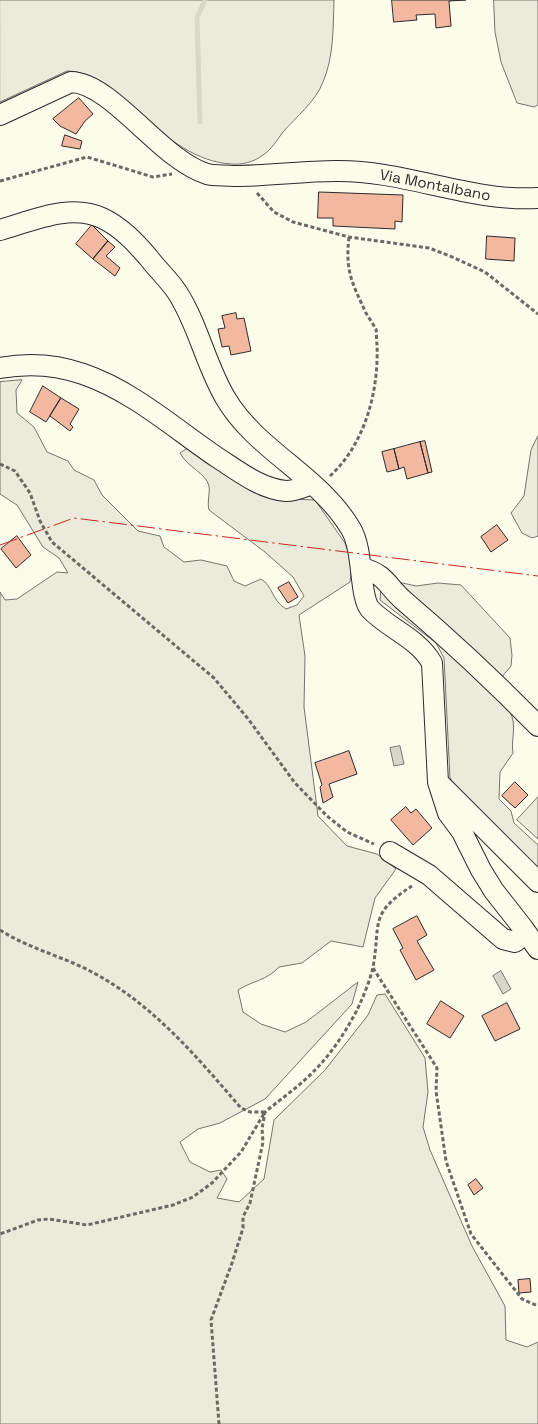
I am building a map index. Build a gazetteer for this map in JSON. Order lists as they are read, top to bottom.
{
  "streets": {
    "street": ["Via Montalbano"]
  }
}
